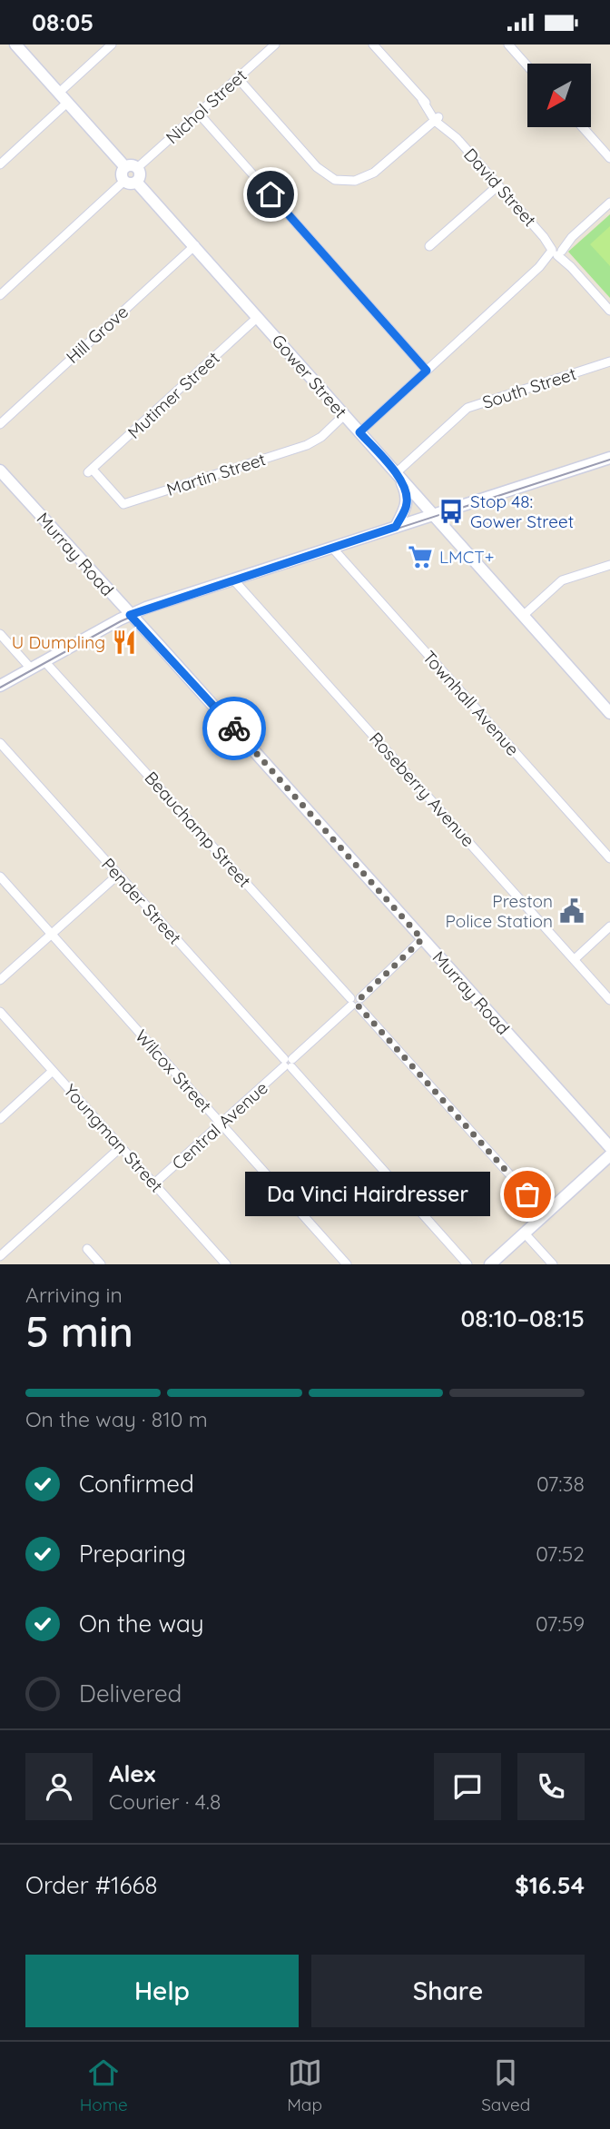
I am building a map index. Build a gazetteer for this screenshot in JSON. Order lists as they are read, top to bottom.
{
  "streets": {
    "main road": ["Gower Street", "Murray Road"],
    "street": [
      "Nichol Street",
      "David Street",
      "Hill Grove",
      "South Street",
      "Mutimer Street",
      "Martin Street",
      "Townhall Avenue",
      "Roseberry Avenue",
      "Beauchamp Street",
      "Pender Street",
      "Wilcox Street",
      "Central Avenue",
      "Youngman Street"
    ]
  },
  "crossings": [
    ["Nichol Street", "Gower Street"],
    ["Hill Grove", "Gower Street"],
    ["Gower Street", "South Street"],
    ["Gower Street", "Mutimer Street"],
    ["Gower Street", "Martin Street"],
    ["Mutimer Street", "Martin Street"],
    ["Murray Road", "Central Avenue"],
    ["Beauchamp Street", "Central Avenue"],
    ["Pender Street", "Central Avenue"],
    ["Wilcox Street", "Central Avenue"],
    ["Central Avenue", "Youngman Street"]
  ],
  "places": {
    "bus stop": ["Stop 48: Gower Street"],
    "supermarket": ["LMCT+"],
    "restaurant": ["U Dumpling"],
    "public building": ["Preston Police Station"],
    "other": ["Da Vinci Hairdresser"]
  },
  "north": "bottom left",
  "page": {
    "status": "08:05",
    "bubble": "Da Vinci Hairdresser",
    "heading": ["5 min", "Arriving in", "08:10–08:15"],
    "panel": [
      "Alex",
      "Courier · 4.8",
      "Order #1668",
      "$16.54"
    ],
    "bar": "On the way · 810 m",
    "list": [
      ["Confirmed", "07:38"],
      ["Preparing", "07:52"],
      ["On the way", "07:59"],
      "Delivered"
    ],
    "buttons": ["Help", "Share"],
    "tabs": ["Home", "Map", "Saved"]
  }
}
